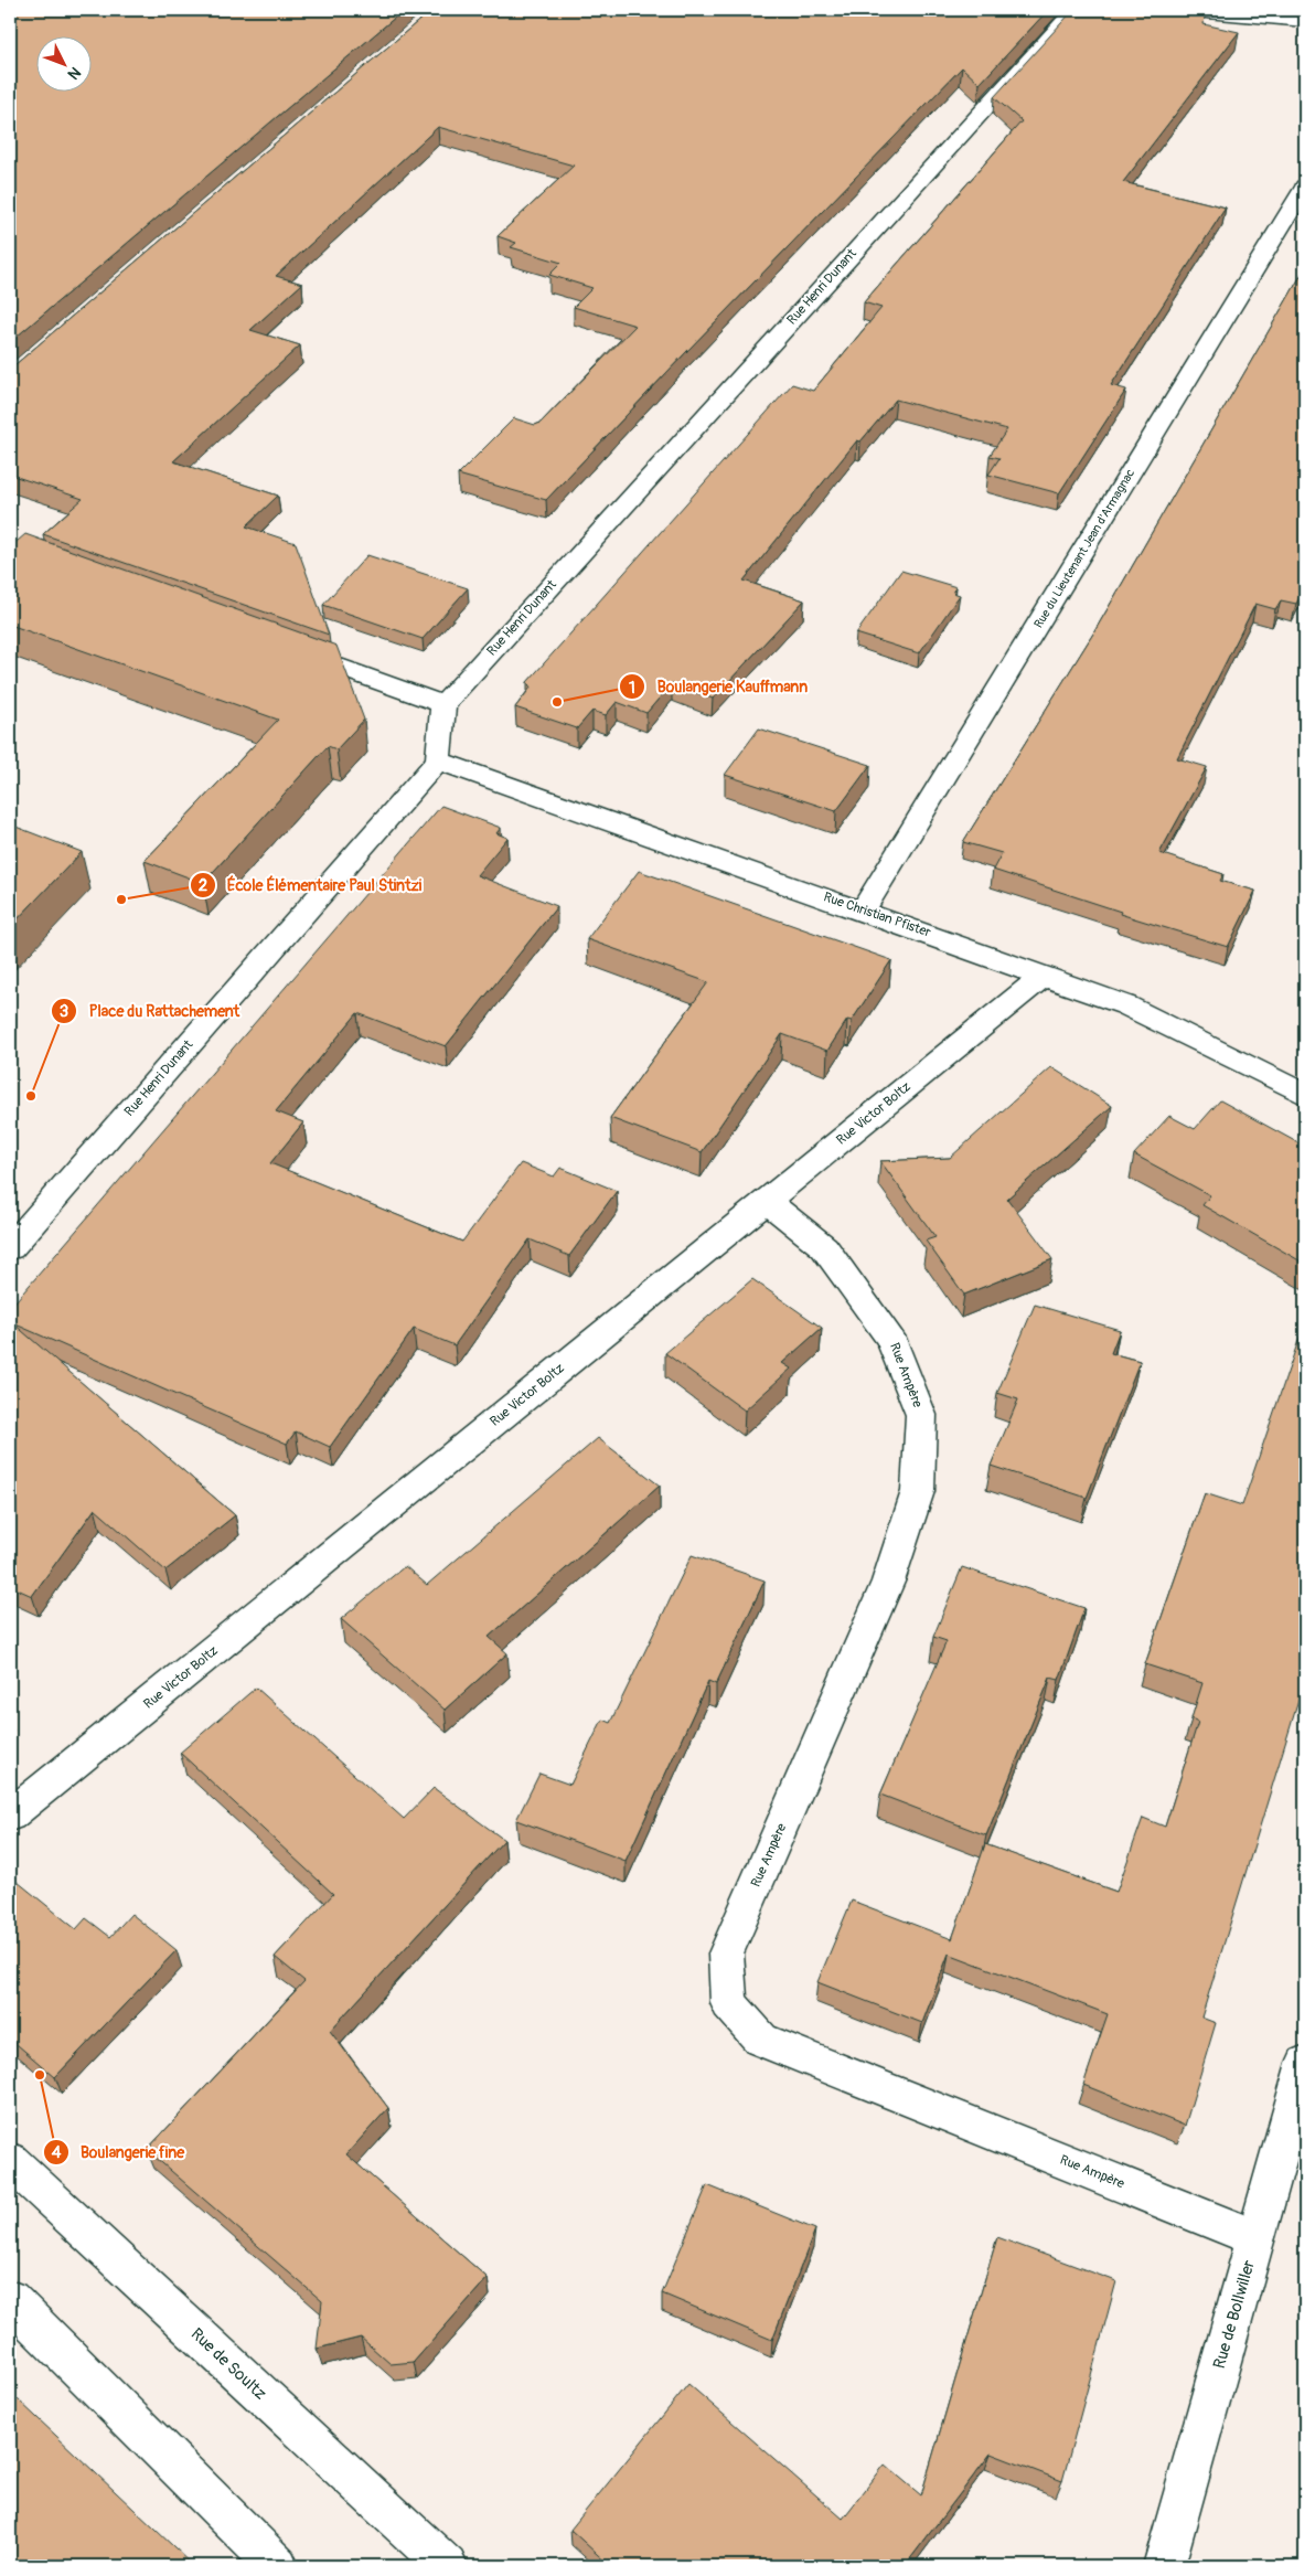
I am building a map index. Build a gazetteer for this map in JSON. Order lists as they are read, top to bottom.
{
  "streets": {
    "street": [
      "Rue Henri Dunant",
      "Rue du Lieutenant Jean d'Armagnac",
      "Rue Christian Pfister",
      "Rue Victor Boltz",
      "Rue Ampère",
      "Rue de Bollwiller",
      "Rue de Soultz"
    ]
  },
  "crossings": [
    ["Rue Henri Dunant", "Rue Christian Pfister"],
    ["Rue du Lieutenant Jean d'Armagnac", "Rue Christian Pfister"],
    ["Rue Christian Pfister", "Rue Victor Boltz"],
    ["Rue Victor Boltz", "Rue Ampère"],
    ["Rue Ampère", "Rue de Bollwiller"]
  ],
  "places": [
    "Boulangerie Kauffmann",
    "École Élémentaire Paul Stintzi",
    "Place du Rattachement",
    "Boulangerie fine"
  ],
  "north": "bottom right"
}
